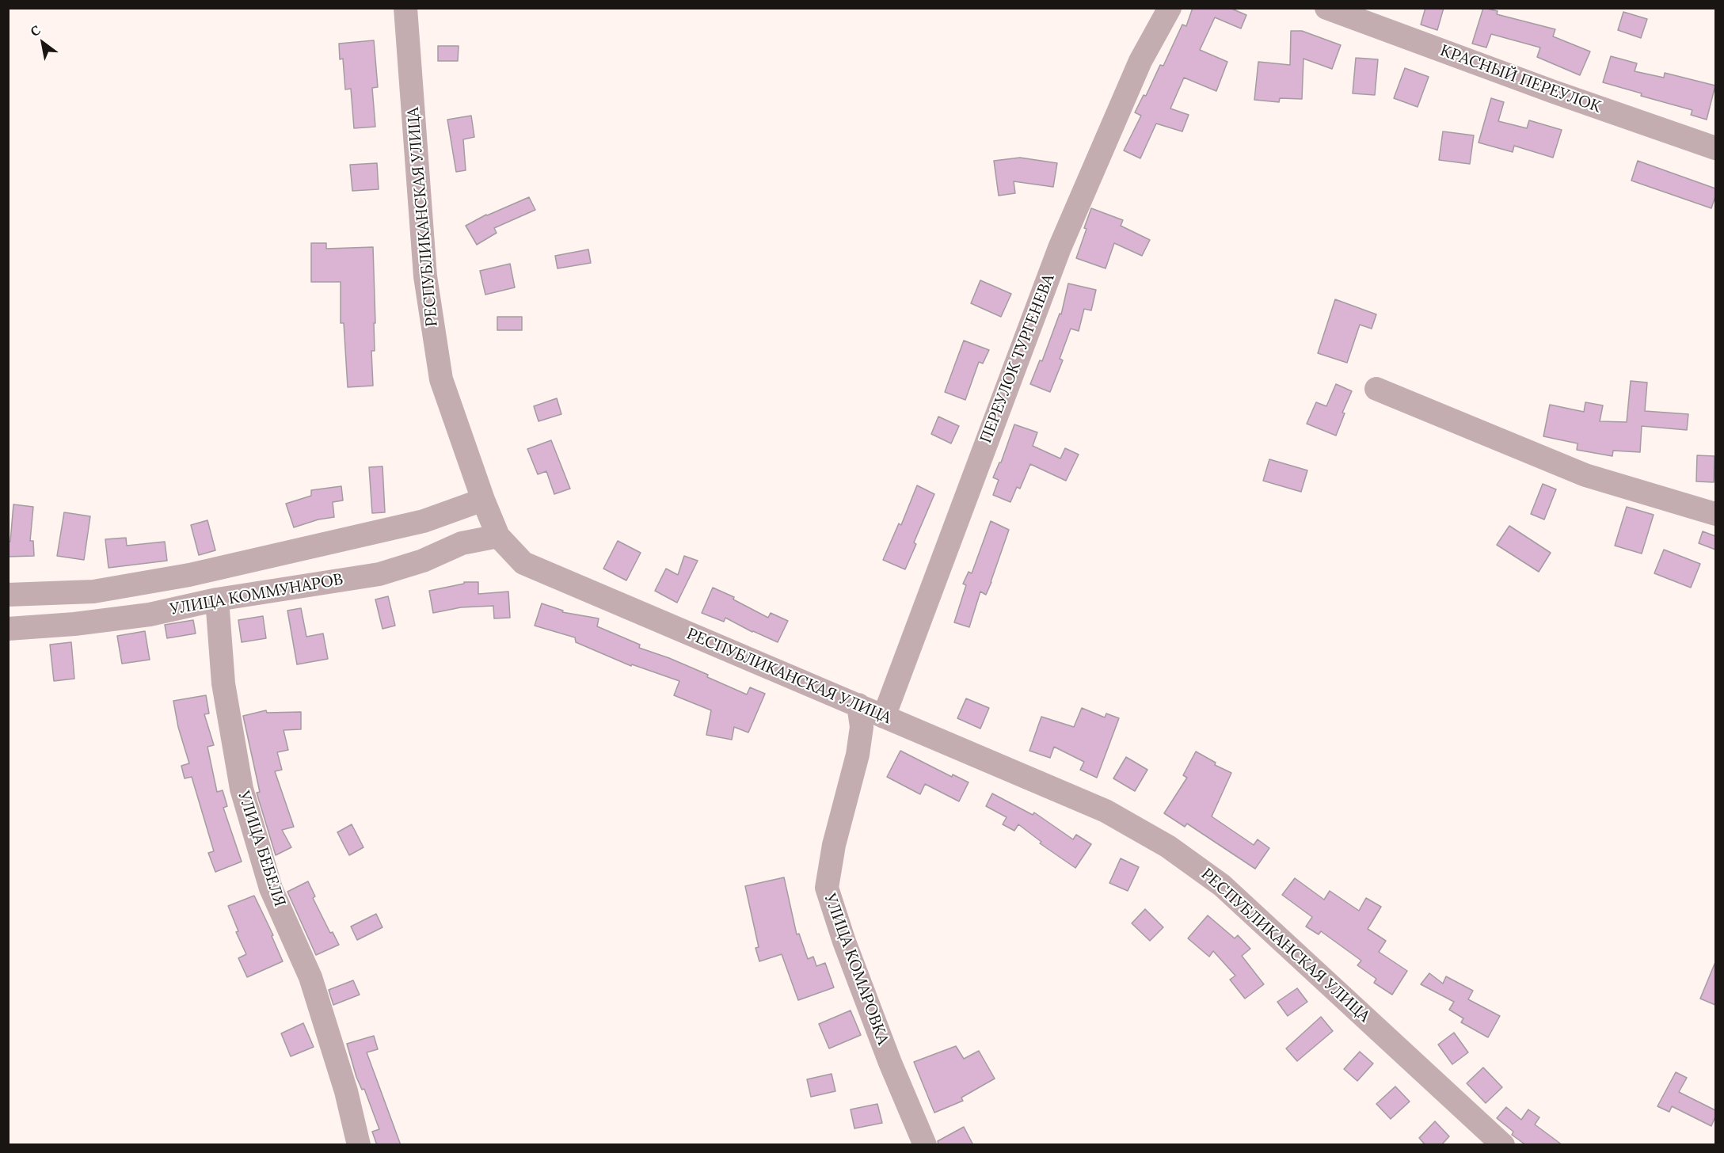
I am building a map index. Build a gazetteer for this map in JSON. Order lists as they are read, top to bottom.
{
  "streets": {
    "street": [
      "КРАСНЫЙ ПЕРЕУЛОК",
      "РЕСПУБЛИКАНСКАЯ УЛИЦА",
      "ПЕРЕУЛОК ТУРГЕНЕВА",
      "УЛИЦА КОММУНАРОВ",
      "УЛИЦА БЕБЕЛЯ",
      "УЛИЦА КОМАРОВКА"
    ]
  },
  "crossings": [
    ["РЕСПУБЛИКАНСКАЯ УЛИЦА", "ПЕРЕУЛОК ТУРГЕНЕВА"],
    ["РЕСПУБЛИКАНСКАЯ УЛИЦА", "УЛИЦА КОММУНАРОВ"],
    ["РЕСПУБЛИКАНСКАЯ УЛИЦА", "УЛИЦА КОМАРОВКА"],
    ["УЛИЦА КОММУНАРОВ", "УЛИЦА БЕБЕЛЯ"]
  ],
  "north": "top left"
}
